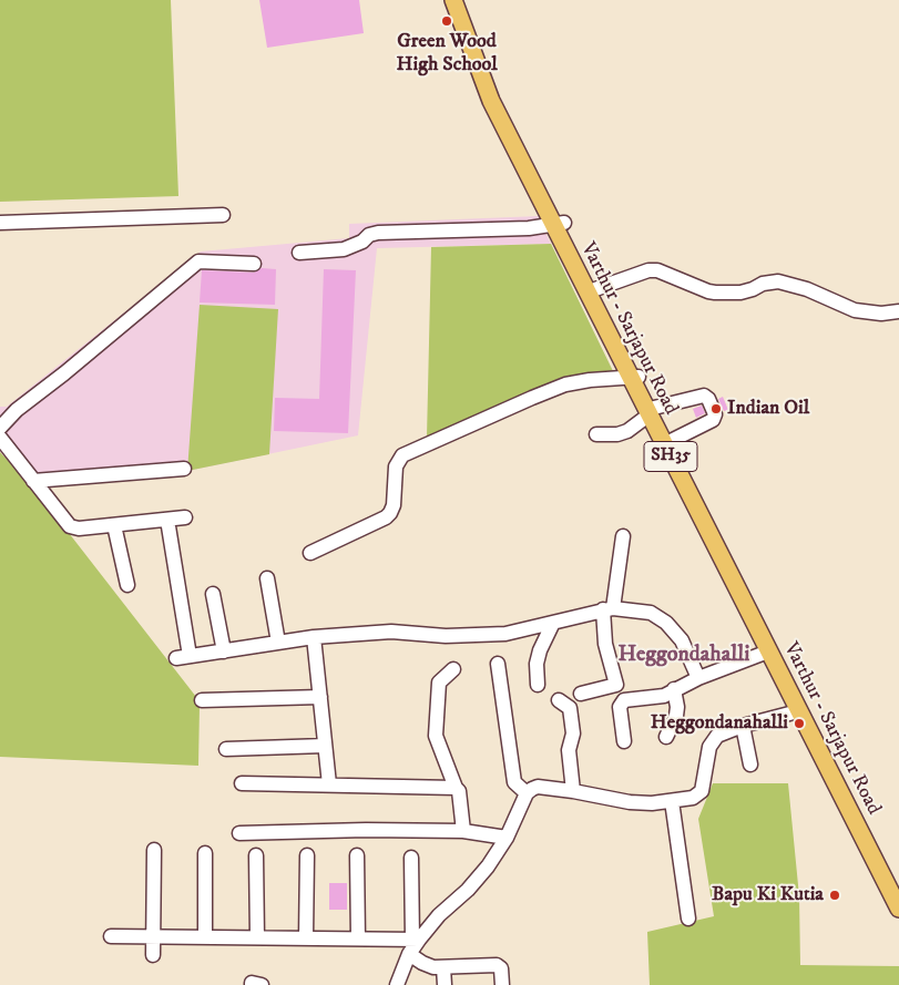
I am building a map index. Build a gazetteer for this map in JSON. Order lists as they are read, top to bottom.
{
  "streets": {
    "main road": ["Varthur - Sarjapur Road", "SH35"]
  },
  "districts": ["Heggondahalli"],
  "places": [
    "Green Wood High School",
    "Indian Oil",
    "Heggondanahalli",
    "Bapu Ki Kutia"
  ]
}
